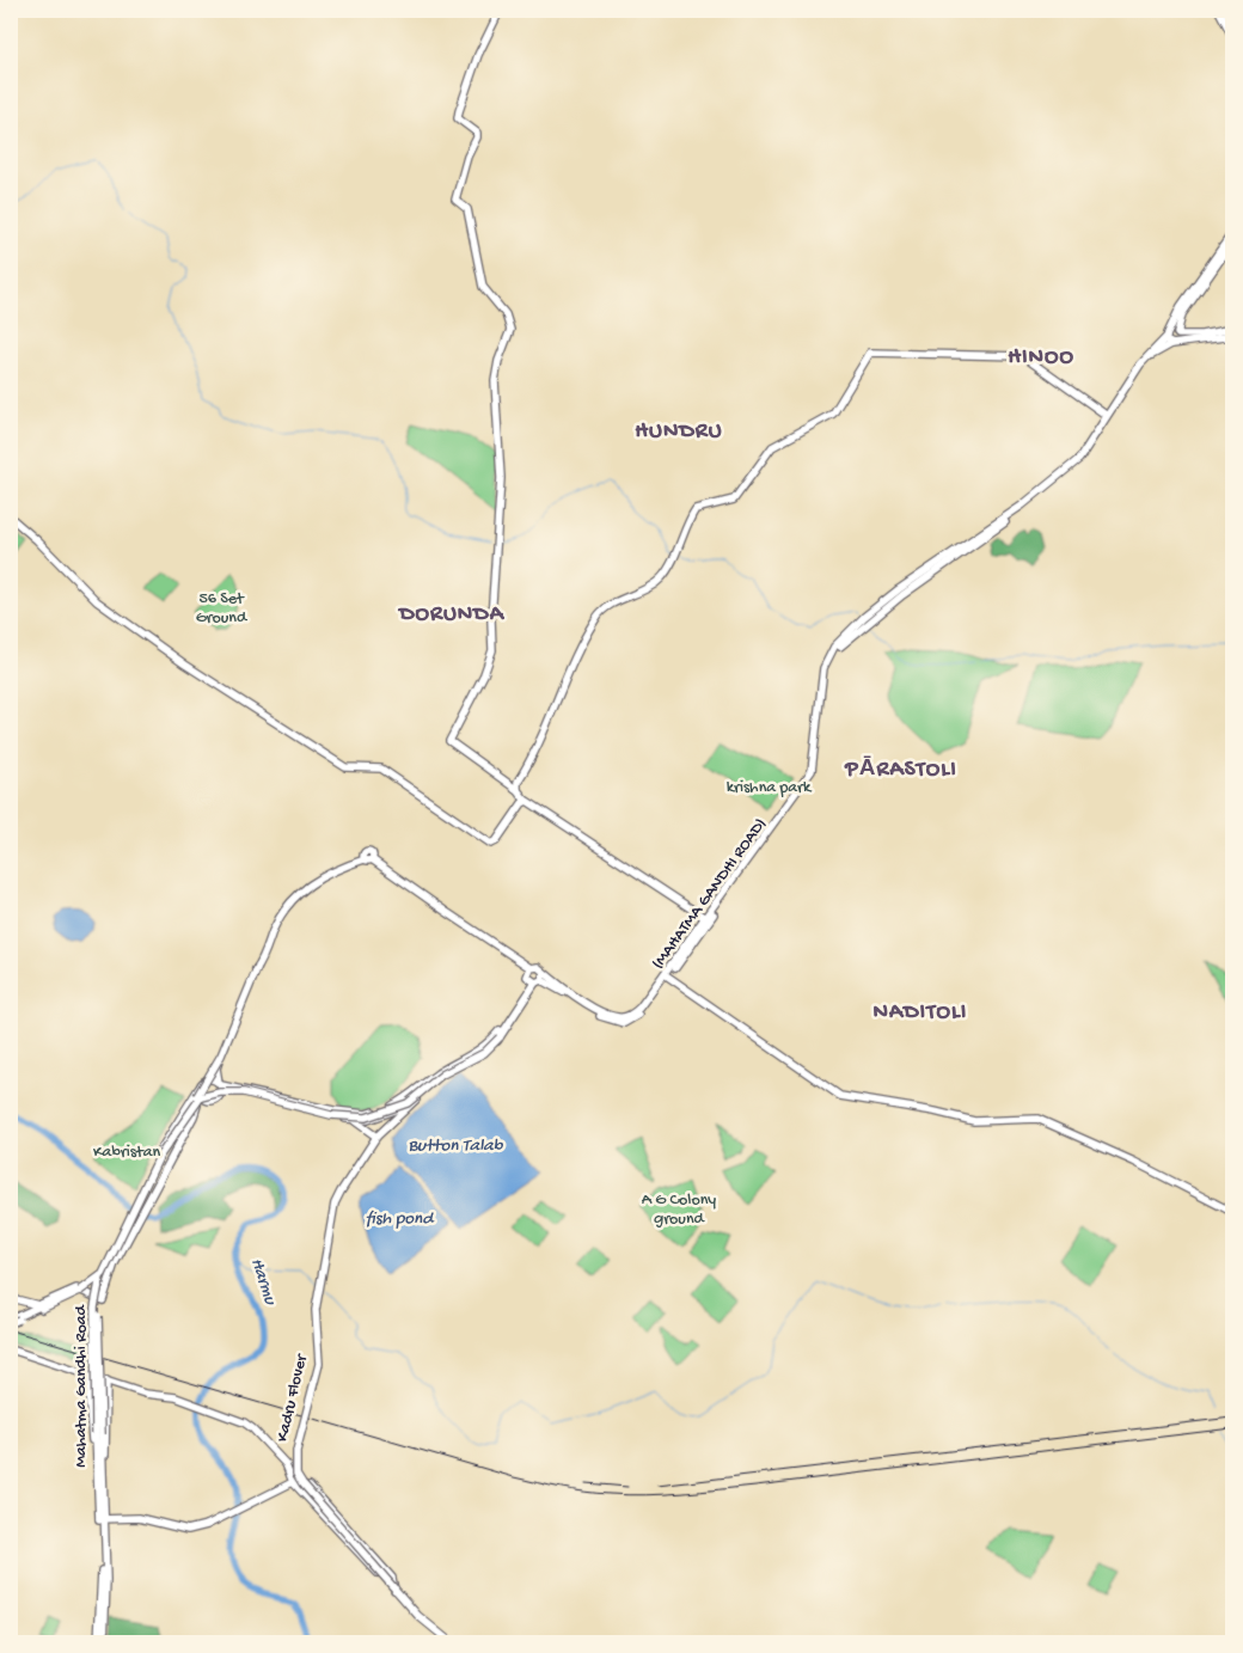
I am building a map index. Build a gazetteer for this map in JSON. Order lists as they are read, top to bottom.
{
  "streets": {
    "main road": ["(MAHATMA GANDHI ROAD)", "Mahatma Gandhi Road", "Kadru Flover"]
  },
  "districts": [
    "HINOO",
    "HUNDRU",
    "DORUNDA",
    "PĀRASTOLI",
    "NADITOLI"
  ],
  "water": ["Button Talab", "fish pond", "Harmu"],
  "parks": [
    "56 Set Ground",
    "krishna park",
    "Kabristan",
    "A G Colony ground"
  ]
}
